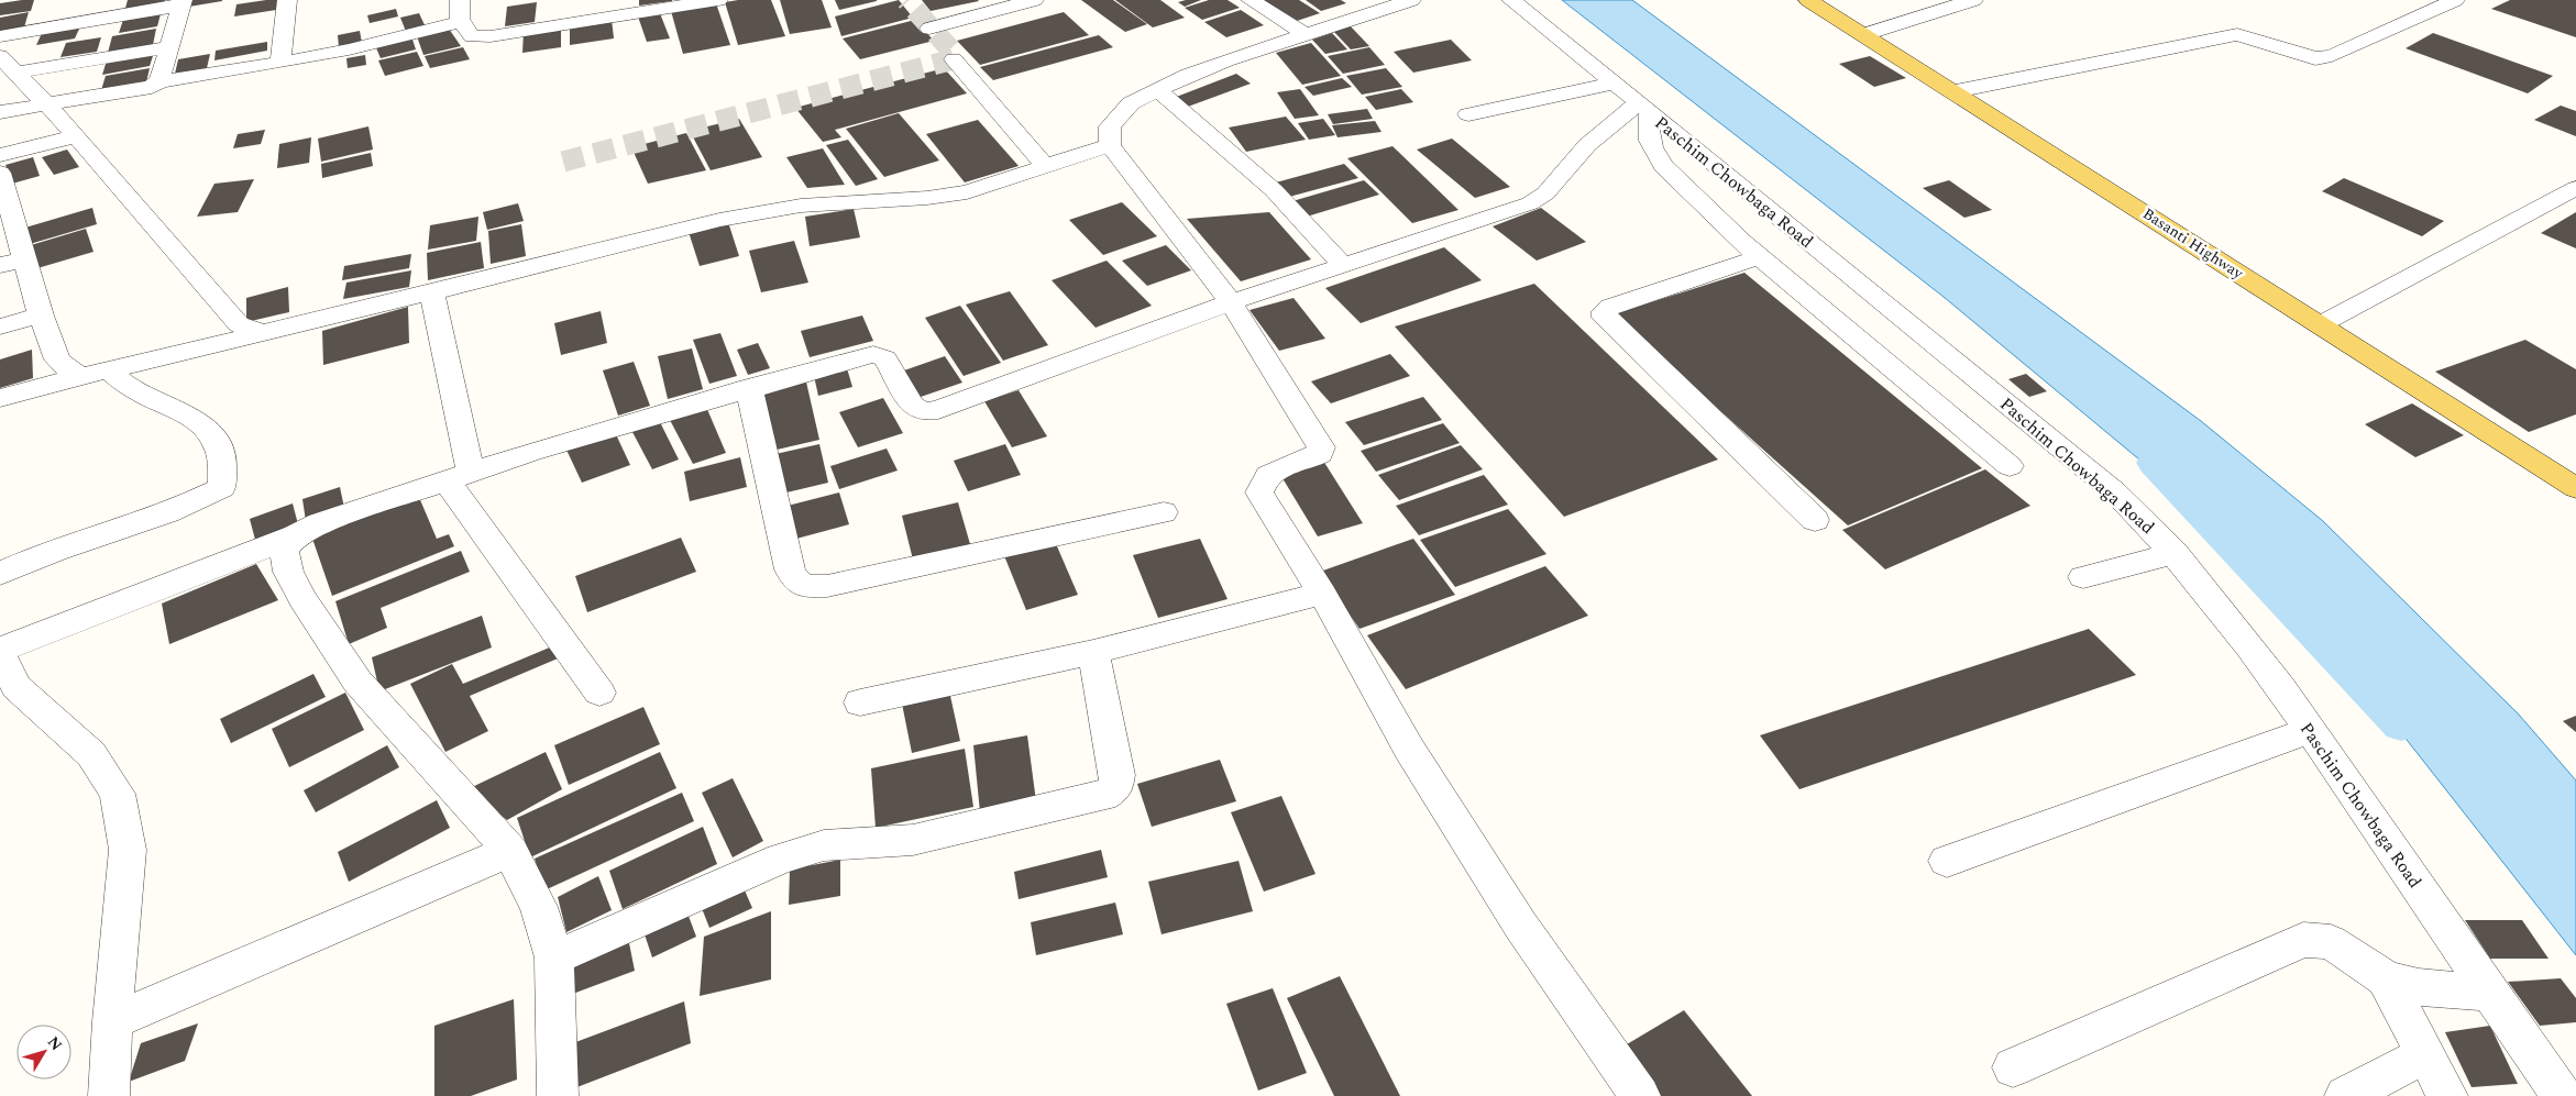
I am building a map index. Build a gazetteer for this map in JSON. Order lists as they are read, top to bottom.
{
  "streets": {
    "main road": ["Basanti Highway"],
    "street": ["Paschim Chowbaga Road"]
  },
  "north": "top right"
}
